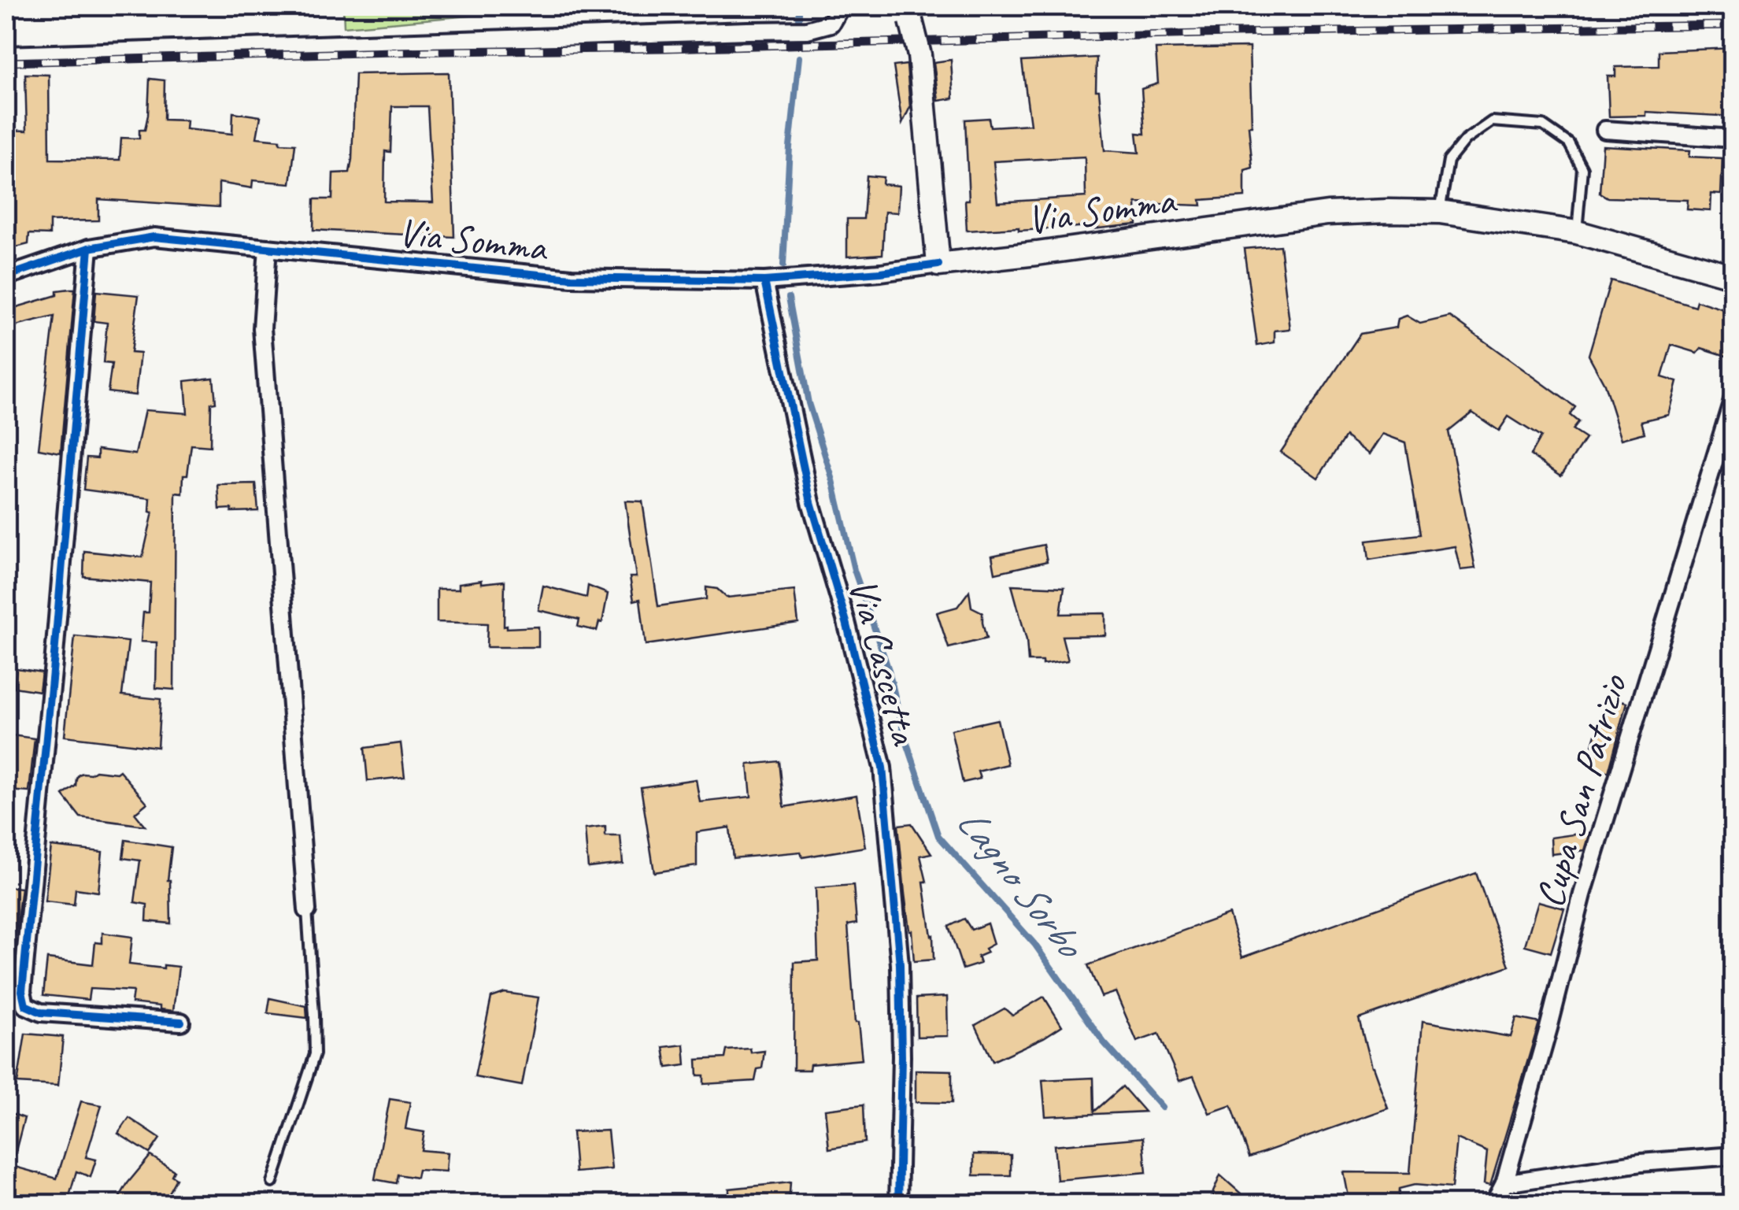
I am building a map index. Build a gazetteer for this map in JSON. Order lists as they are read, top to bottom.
{
  "streets": {
    "main road": ["Via Somma"],
    "street": ["Via Cascetta", "Cupa San Patrizio"]
  },
  "crossings": [
    ["Via Somma", "Via Cascetta"]
  ],
  "water": ["Lagno Sorbo"]
}
